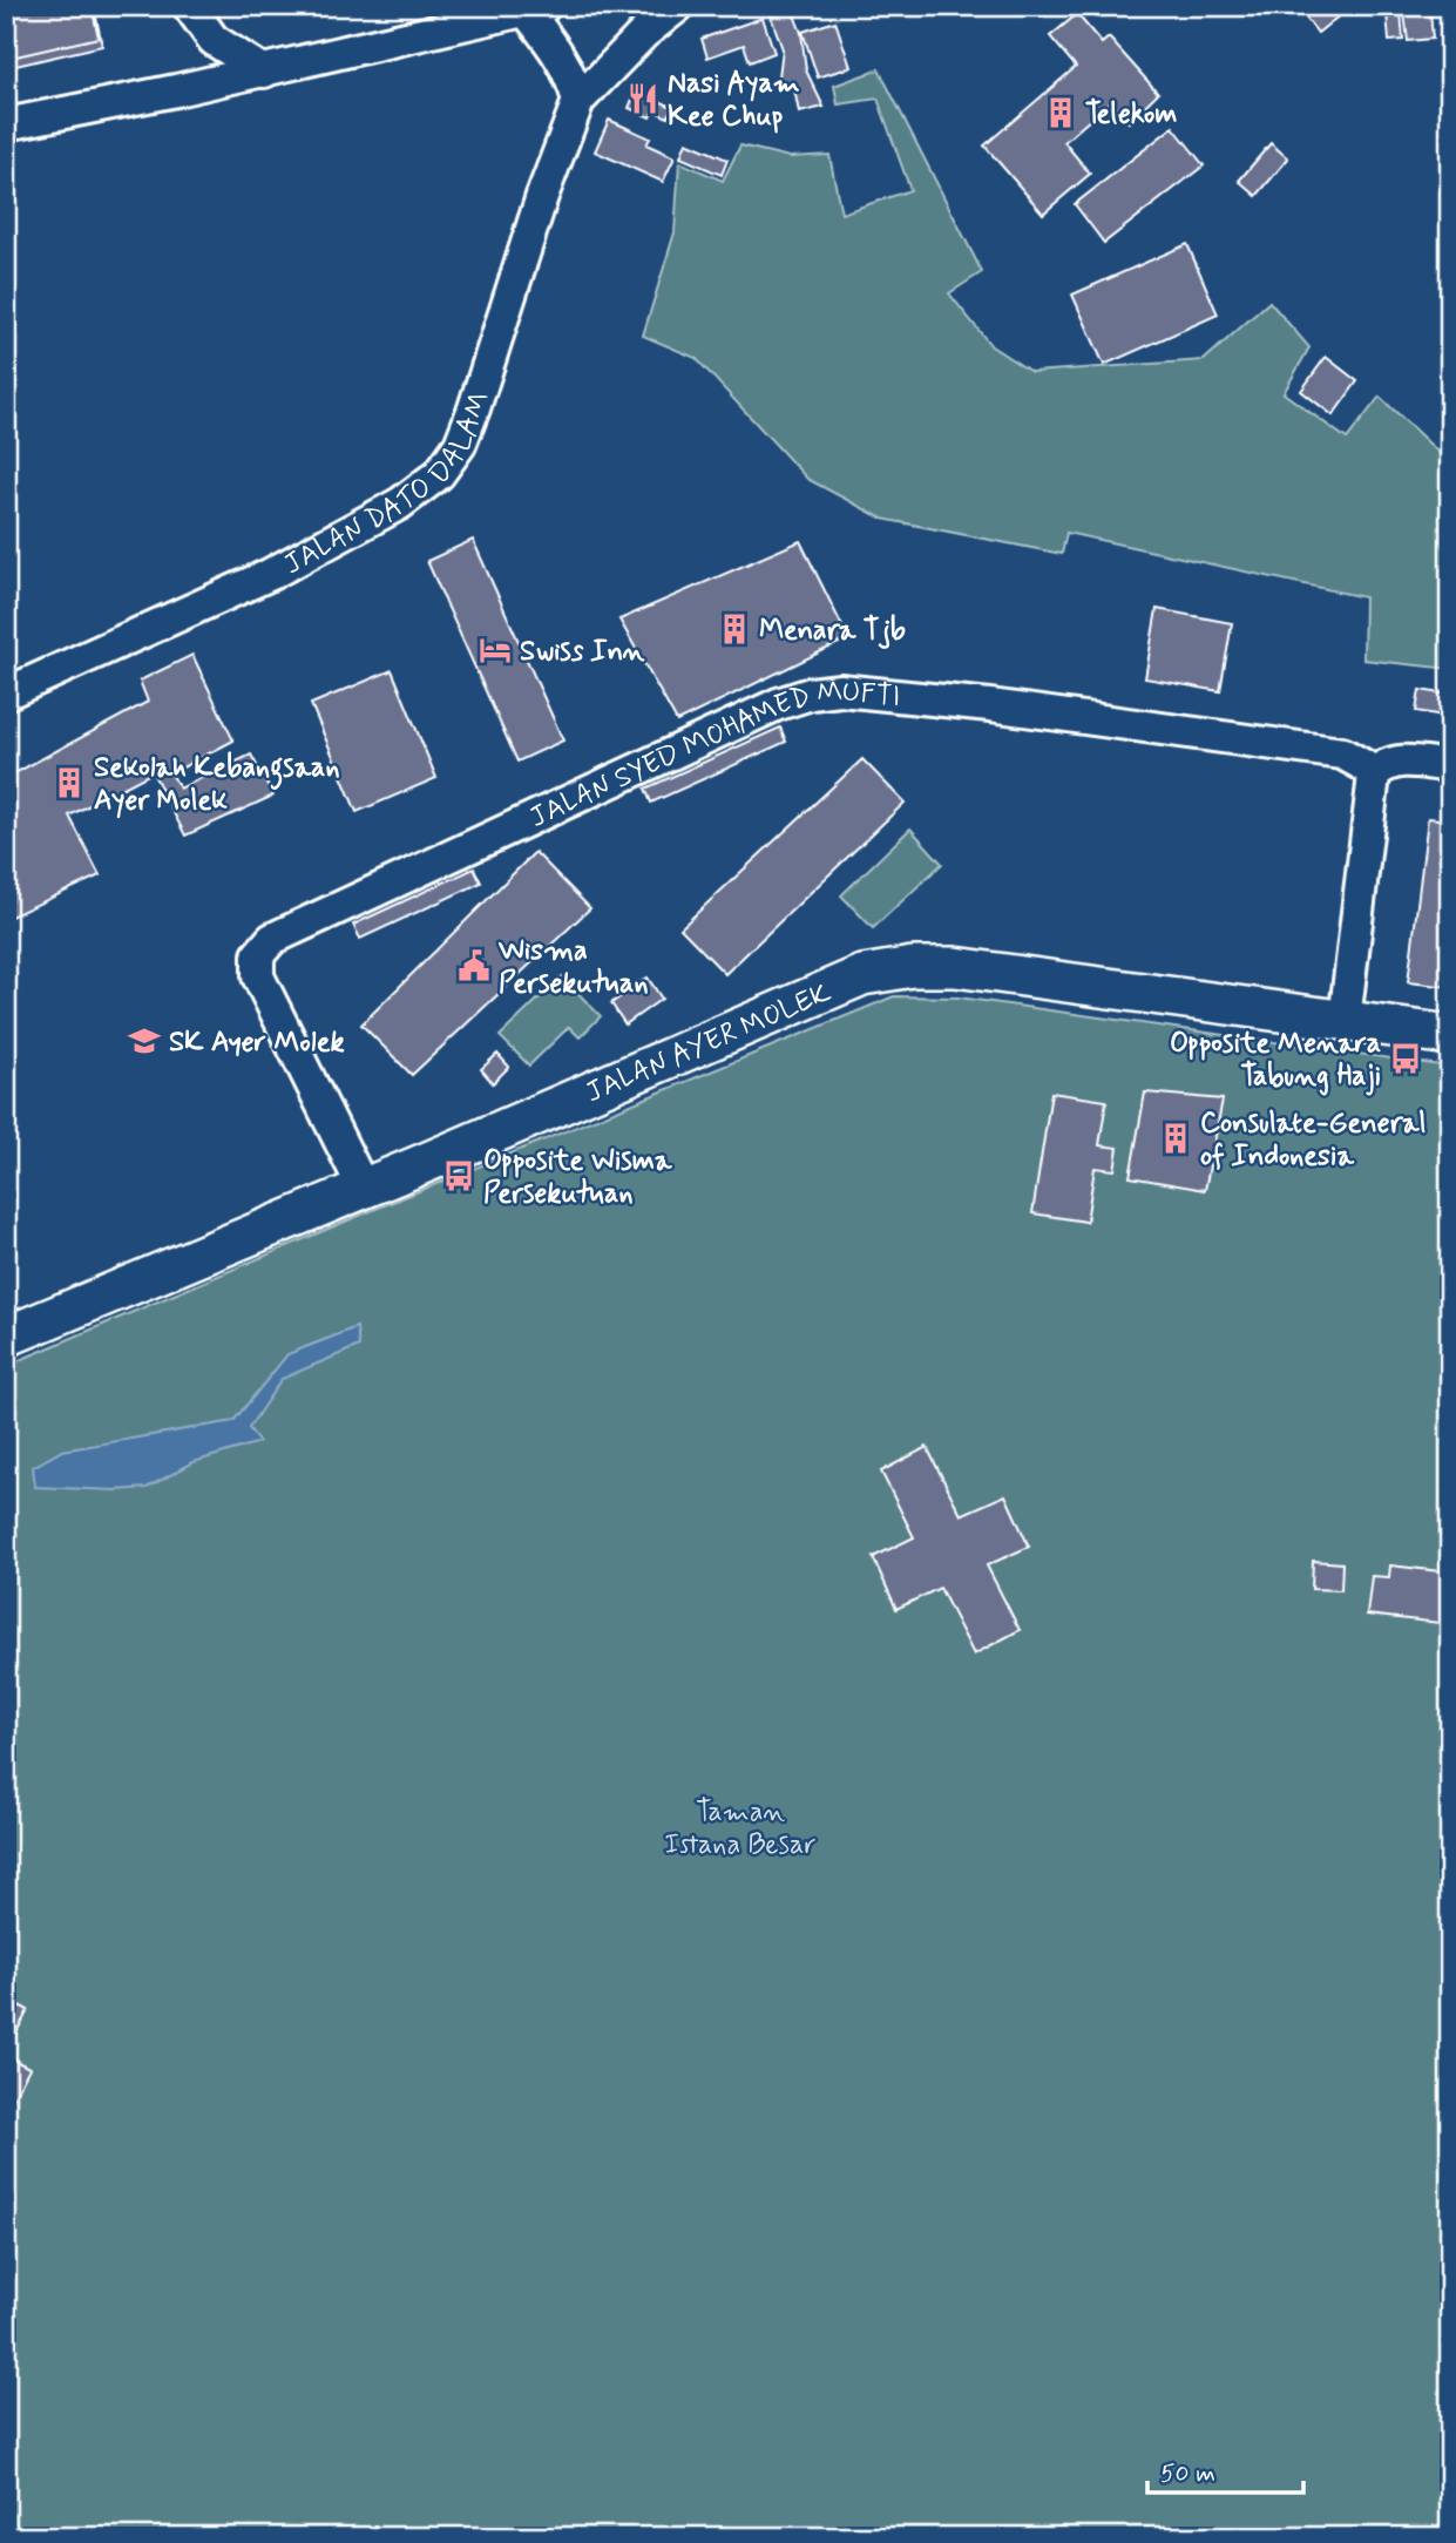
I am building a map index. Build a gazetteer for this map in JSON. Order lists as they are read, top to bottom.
{
  "streets": {
    "main road": ["JALAN AYER MOLEK"],
    "street": ["JALAN DATO DALAM", "JALAN SYED MOHAMED MUFTI"]
  },
  "crossings": [
    ["JALAN SYED MOHAMED MUFTI", "JALAN AYER MOLEK"]
  ],
  "parks": ["Taman Istana Besar"],
  "places": {
    "restaurant": ["Nasi Ayam Kee Chup"],
    "building": [
      "Telekom",
      "Menara Tjb",
      "Sekolah Kebangsaan Ayer Molek",
      "Consulate-General of Indonesia"
    ],
    "hotel": ["Swiss Inn"],
    "public building": ["Wisma Persekutuan"],
    "school or university": ["SK Ayer Molek"],
    "bus stop": ["Opposite Menara Tabung Haji", "Opposite Wisma Persekutuan"]
  },
  "scale_bar": "50 m"
}
